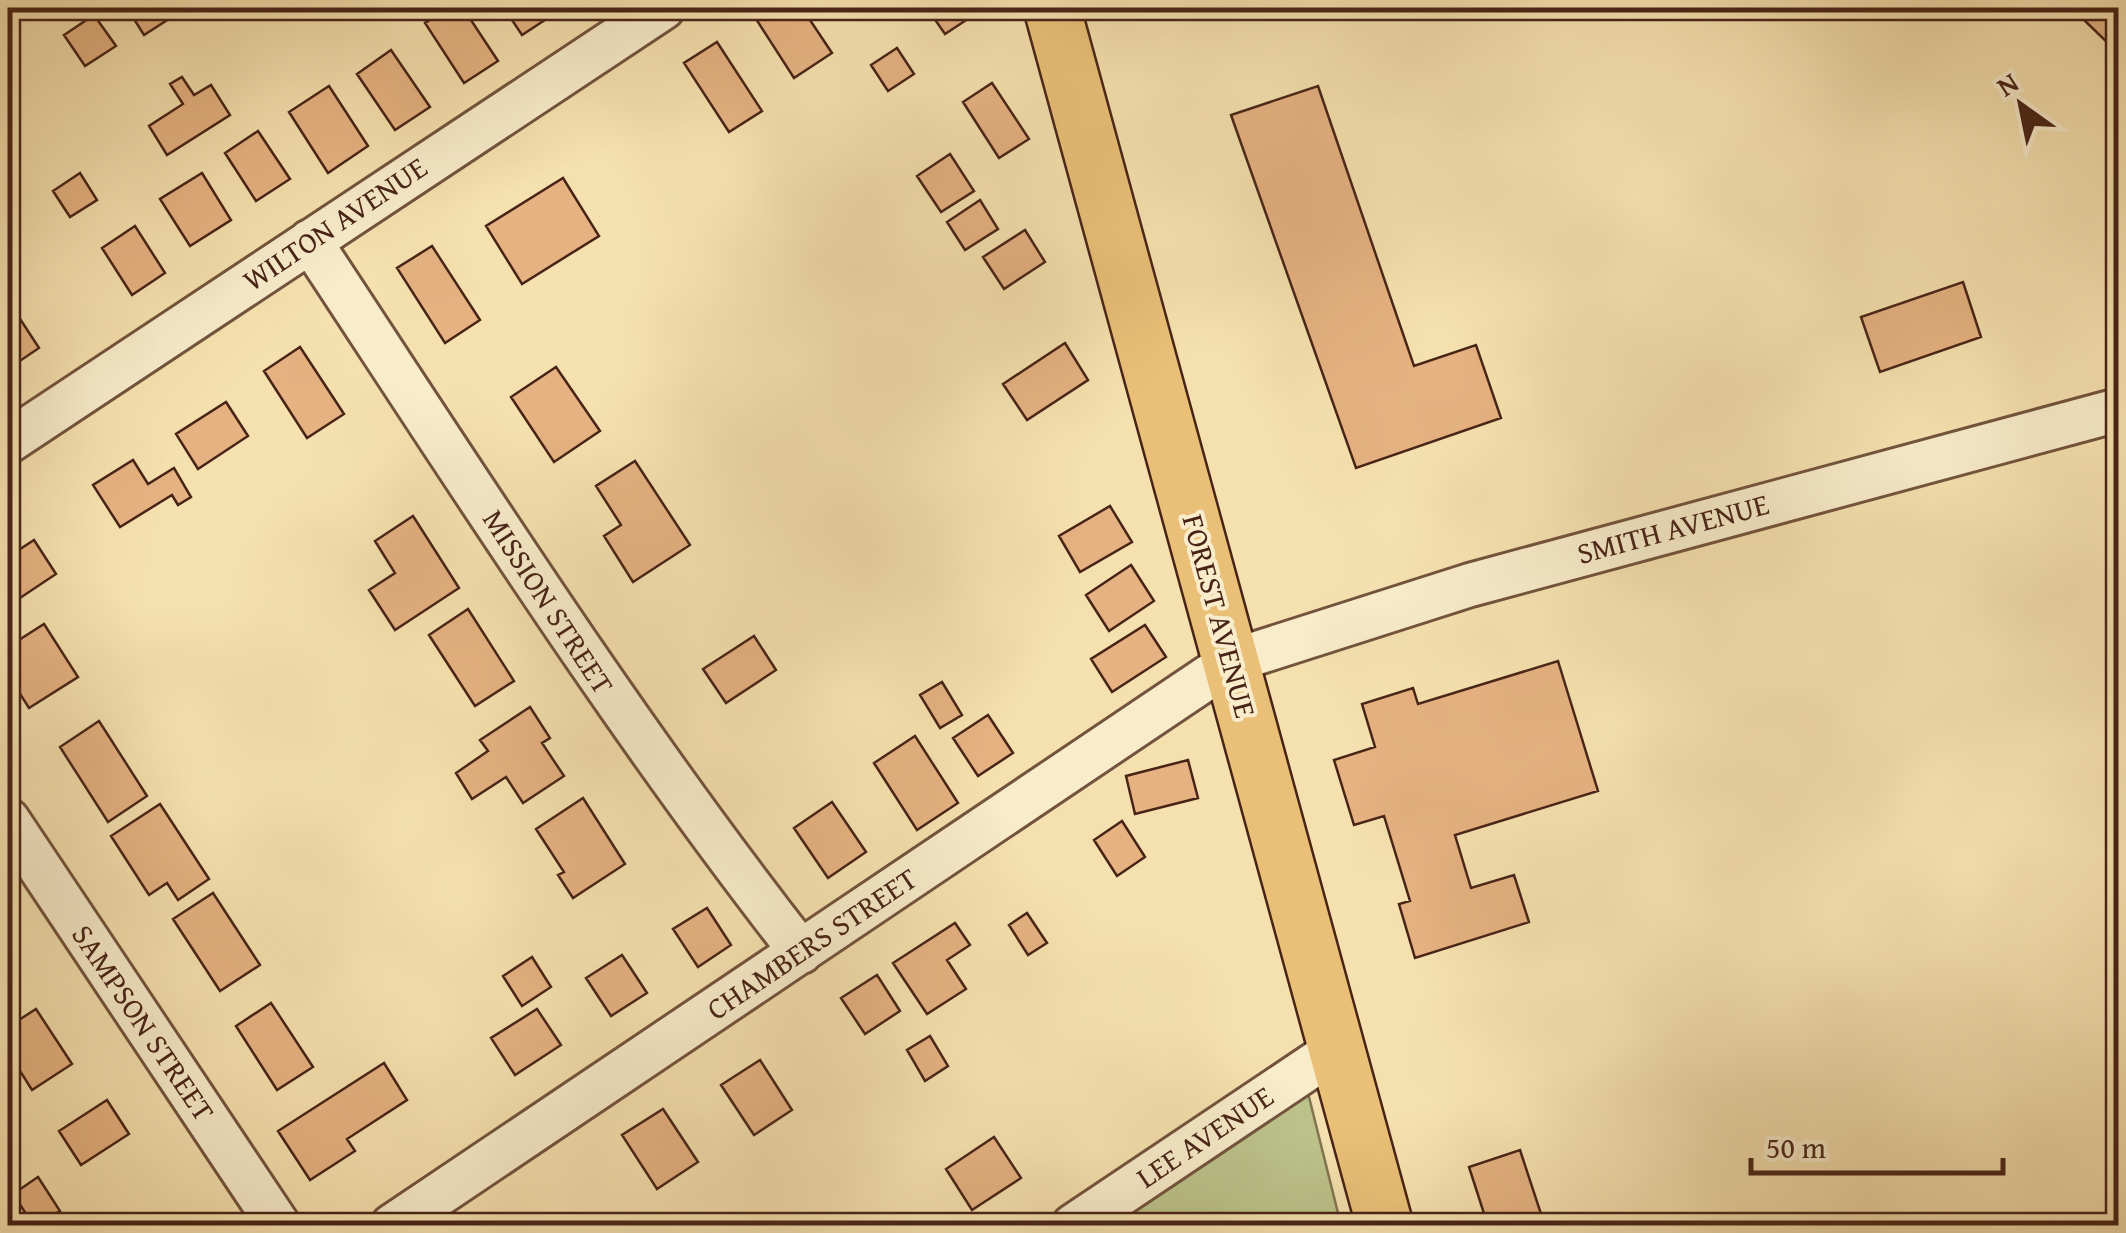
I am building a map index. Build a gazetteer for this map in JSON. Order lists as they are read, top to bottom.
{
  "streets": {
    "main road": ["FOREST AVENUE"],
    "street": [
      "WILTON AVENUE",
      "SMITH AVENUE",
      "MISSION STREET",
      "CHAMBERS STREET",
      "SAMPSON STREET",
      "LEE AVENUE"
    ]
  },
  "crossings": [
    ["WILTON AVENUE", "MISSION STREET"],
    ["SMITH AVENUE", "FOREST AVENUE"],
    ["SMITH AVENUE", "CHAMBERS STREET"],
    ["MISSION STREET", "CHAMBERS STREET"],
    ["FOREST AVENUE", "CHAMBERS STREET"],
    ["FOREST AVENUE", "LEE AVENUE"]
  ],
  "scale_bar": "50 m",
  "north": "top left"
}
